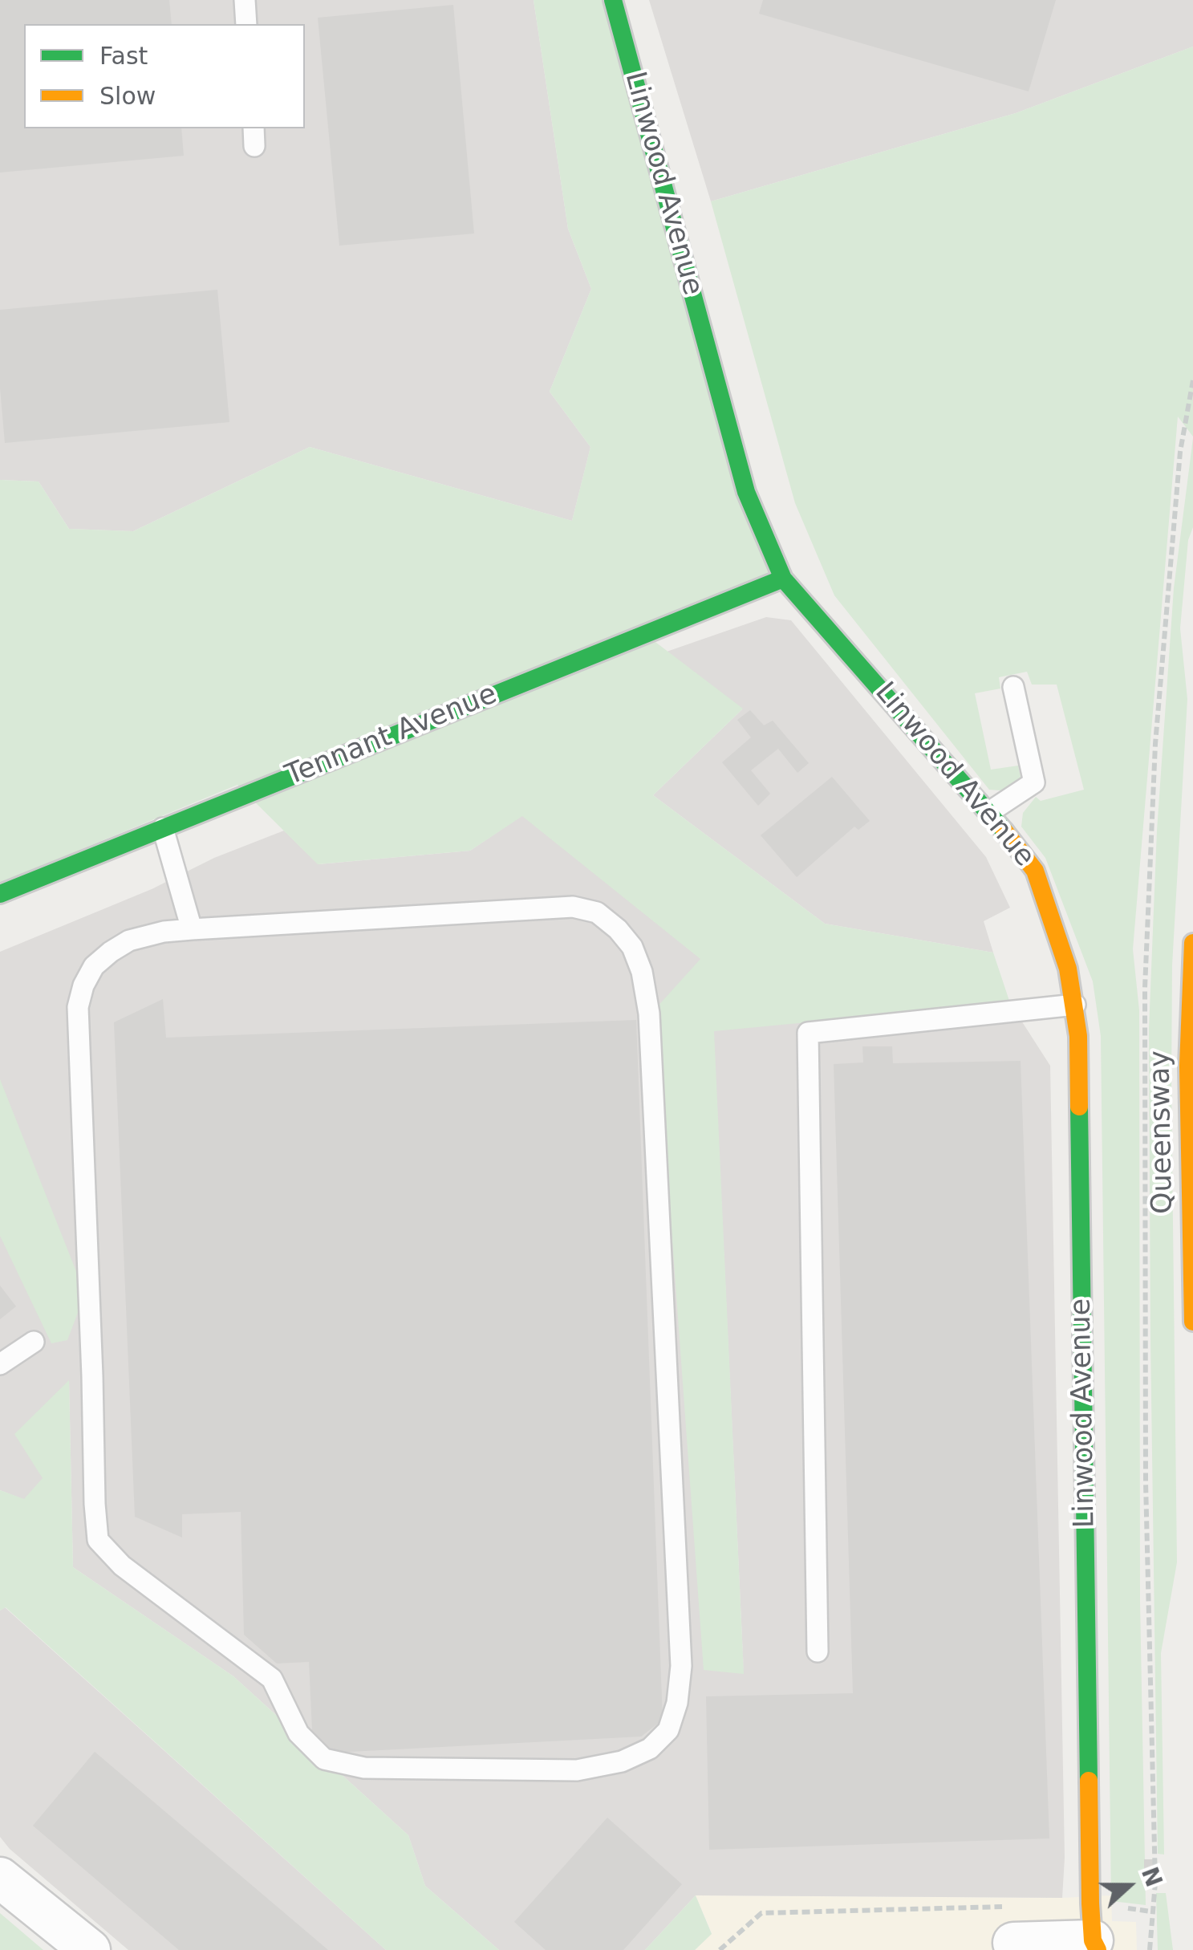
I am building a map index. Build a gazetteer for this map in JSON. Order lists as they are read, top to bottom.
{
  "streets": {
    "main road": ["Linwood Avenue", "Tennant Avenue", "Queensway"]
  },
  "crossings": [
    ["Linwood Avenue", "Tennant Avenue"]
  ],
  "legend": ["Fast", "Slow"],
  "north": "right"
}
